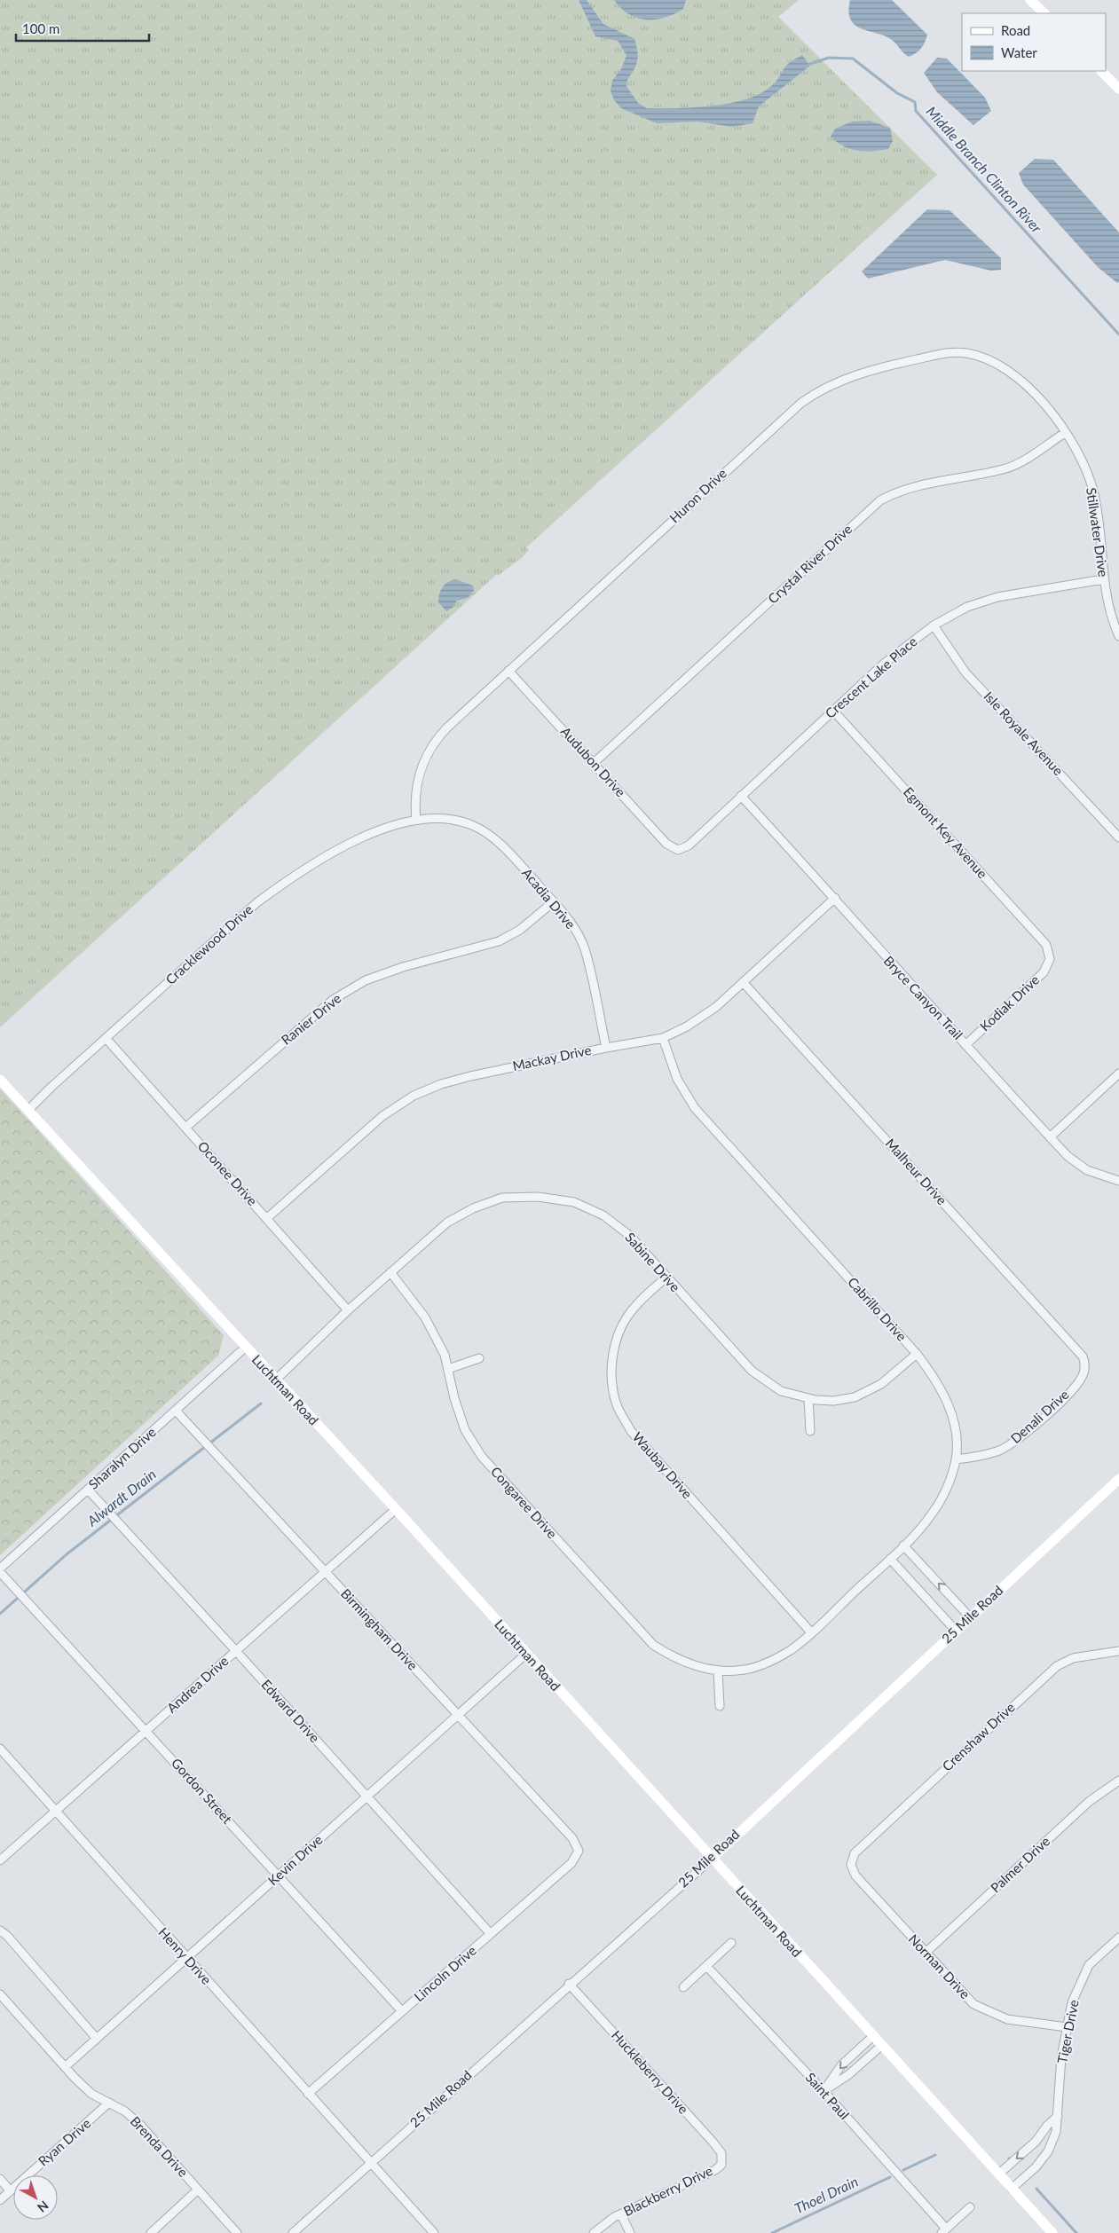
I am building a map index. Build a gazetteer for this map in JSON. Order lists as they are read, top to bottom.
{
  "streets": {
    "street": [
      "Huron Drive",
      "Stillwater Drive",
      "Crystal River Drive",
      "Crescent Lake Place",
      "Isle Royale Avenue",
      "Audubon Drive",
      "Egmont Key Avenue",
      "Acadia Drive",
      "Cracklewood Drive",
      "Bryce Canyon Trail",
      "Kodiak Drive",
      "Ranier Drive",
      "Mackay Drive",
      "Malheur Drive",
      "Oconee Drive",
      "Sabine Drive",
      "Cabrillo Drive",
      "Luchtman Road",
      "Denali Drive",
      "Sharalyn Drive",
      "Waubay Drive",
      "Congaree Drive",
      "25 Mile Road",
      "Birmingham Drive",
      "Andrea Drive",
      "Edward Drive",
      "Crenshaw Drive",
      "Gordon Street",
      "Kevin Drive",
      "Palmer Drive",
      "Henry Drive",
      "Norman Drive",
      "Lincoln Drive",
      "Tiger Drive",
      "Huckleberry Drive",
      "Saint Paul",
      "Ryan Drive",
      "Brenda Drive",
      "Blackberry Drive"
    ]
  },
  "crossings": [
    ["Huron Drive", "Stillwater Drive"],
    ["Huron Drive", "Crystal River Drive"],
    ["Huron Drive", "Audubon Drive"],
    ["Huron Drive", "Acadia Drive"],
    ["Huron Drive", "Cracklewood Drive"],
    ["Stillwater Drive", "Crystal River Drive"],
    ["Stillwater Drive", "Crescent Lake Place"],
    ["Crystal River Drive", "Audubon Drive"],
    ["Crescent Lake Place", "Isle Royale Avenue"],
    ["Crescent Lake Place", "Audubon Drive"],
    ["Crescent Lake Place", "Egmont Key Avenue"],
    ["Crescent Lake Place", "Bryce Canyon Trail"],
    ["Egmont Key Avenue", "Kodiak Drive"],
    ["Acadia Drive", "Cracklewood Drive"],
    ["Acadia Drive", "Ranier Drive"],
    ["Acadia Drive", "Mackay Drive"],
    ["Cracklewood Drive", "Oconee Drive"],
    ["Cracklewood Drive", "Luchtman Road"],
    ["Bryce Canyon Trail", "Kodiak Drive"],
    ["Bryce Canyon Trail", "Mackay Drive"],
    ["Ranier Drive", "Oconee Drive"],
    ["Mackay Drive", "Malheur Drive"],
    ["Mackay Drive", "Oconee Drive"],
    ["Mackay Drive", "Cabrillo Drive"],
    ["Malheur Drive", "Denali Drive"],
    ["Oconee Drive", "Sabine Drive"],
    ["Sabine Drive", "Cabrillo Drive"],
    ["Sabine Drive", "Luchtman Road"],
    ["Sabine Drive", "Waubay Drive"],
    ["Sabine Drive", "Congaree Drive"],
    ["Cabrillo Drive", "Denali Drive"],
    ["Cabrillo Drive", "Waubay Drive"],
    ["Cabrillo Drive", "Congaree Drive"],
    ["Luchtman Road", "Sharalyn Drive"],
    ["Luchtman Road", "25 Mile Road"],
    ["Luchtman Road", "Andrea Drive"],
    ["Luchtman Road", "Kevin Drive"],
    ["Luchtman Road", "Tiger Drive"],
    ["Sharalyn Drive", "Birmingham Drive"],
    ["Sharalyn Drive", "Edward Drive"],
    ["Sharalyn Drive", "Gordon Street"],
    ["25 Mile Road", "Henry Drive"],
    ["25 Mile Road", "Huckleberry Drive"],
    ["Birmingham Drive", "Andrea Drive"],
    ["Birmingham Drive", "Kevin Drive"],
    ["Birmingham Drive", "Lincoln Drive"],
    ["Andrea Drive", "Edward Drive"],
    ["Andrea Drive", "Gordon Street"],
    ["Andrea Drive", "Henry Drive"],
    ["Edward Drive", "Kevin Drive"],
    ["Edward Drive", "Lincoln Drive"],
    ["Crenshaw Drive", "Norman Drive"],
    ["Gordon Street", "Kevin Drive"],
    ["Gordon Street", "Lincoln Drive"],
    ["Kevin Drive", "Henry Drive"],
    ["Kevin Drive", "Brenda Drive"],
    ["Palmer Drive", "Norman Drive"],
    ["Henry Drive", "Lincoln Drive"],
    ["Norman Drive", "Tiger Drive"],
    ["Huckleberry Drive", "Blackberry Drive"],
    ["Ryan Drive", "Brenda Drive"]
  ],
  "water": ["Middle Branch Clinton River", "Alwardt Drain", "Thoel Drain"],
  "legend": ["Road", "Water"],
  "scale_bar": "100 m",
  "north": "bottom right"
}
